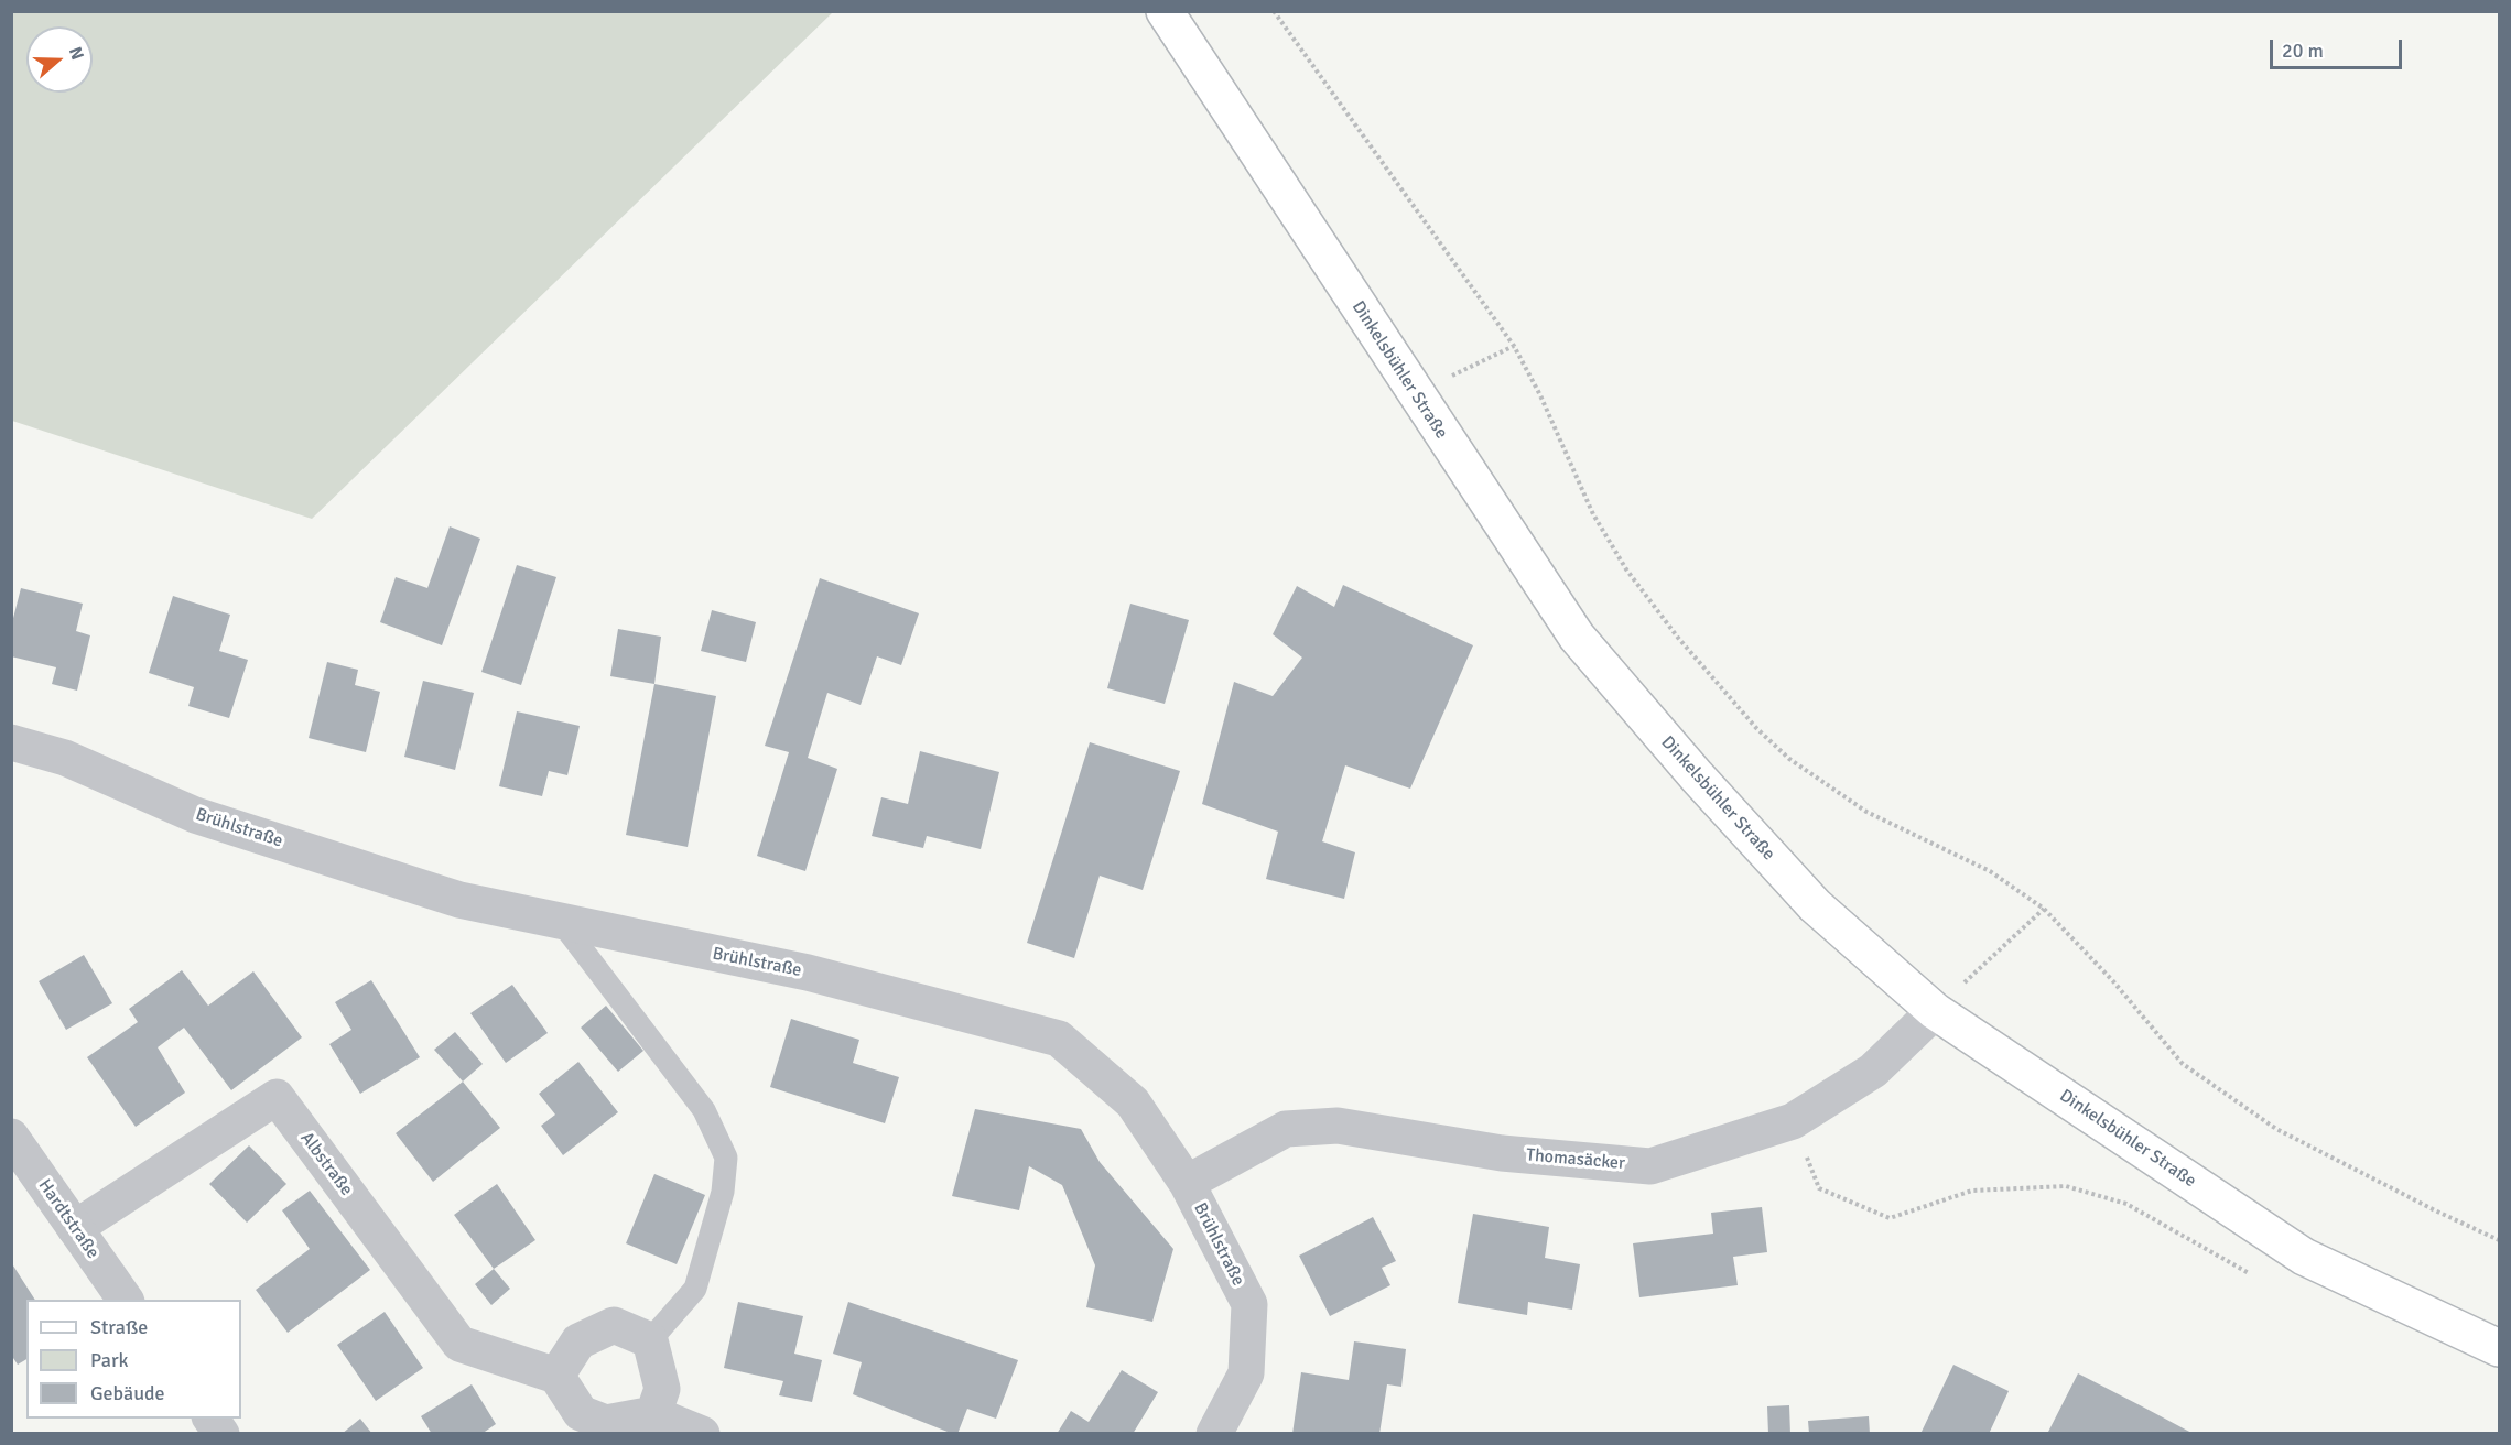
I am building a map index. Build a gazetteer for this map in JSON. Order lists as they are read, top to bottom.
{
  "streets": {
    "main road": ["Dinkelsbühler Straße"],
    "street": [
      "Brühlstraße",
      "Thomasäcker",
      "Albstraße",
      "Hardtstraße"
    ]
  },
  "crossings": [
    ["Dinkelsbühler Straße", "Thomasäcker"],
    ["Brühlstraße", "Thomasäcker"],
    ["Albstraße", "Hardtstraße"]
  ],
  "legend": ["Straße", "Park", "Gebäude"],
  "scale_bar": "20 m",
  "north": "right"
}
